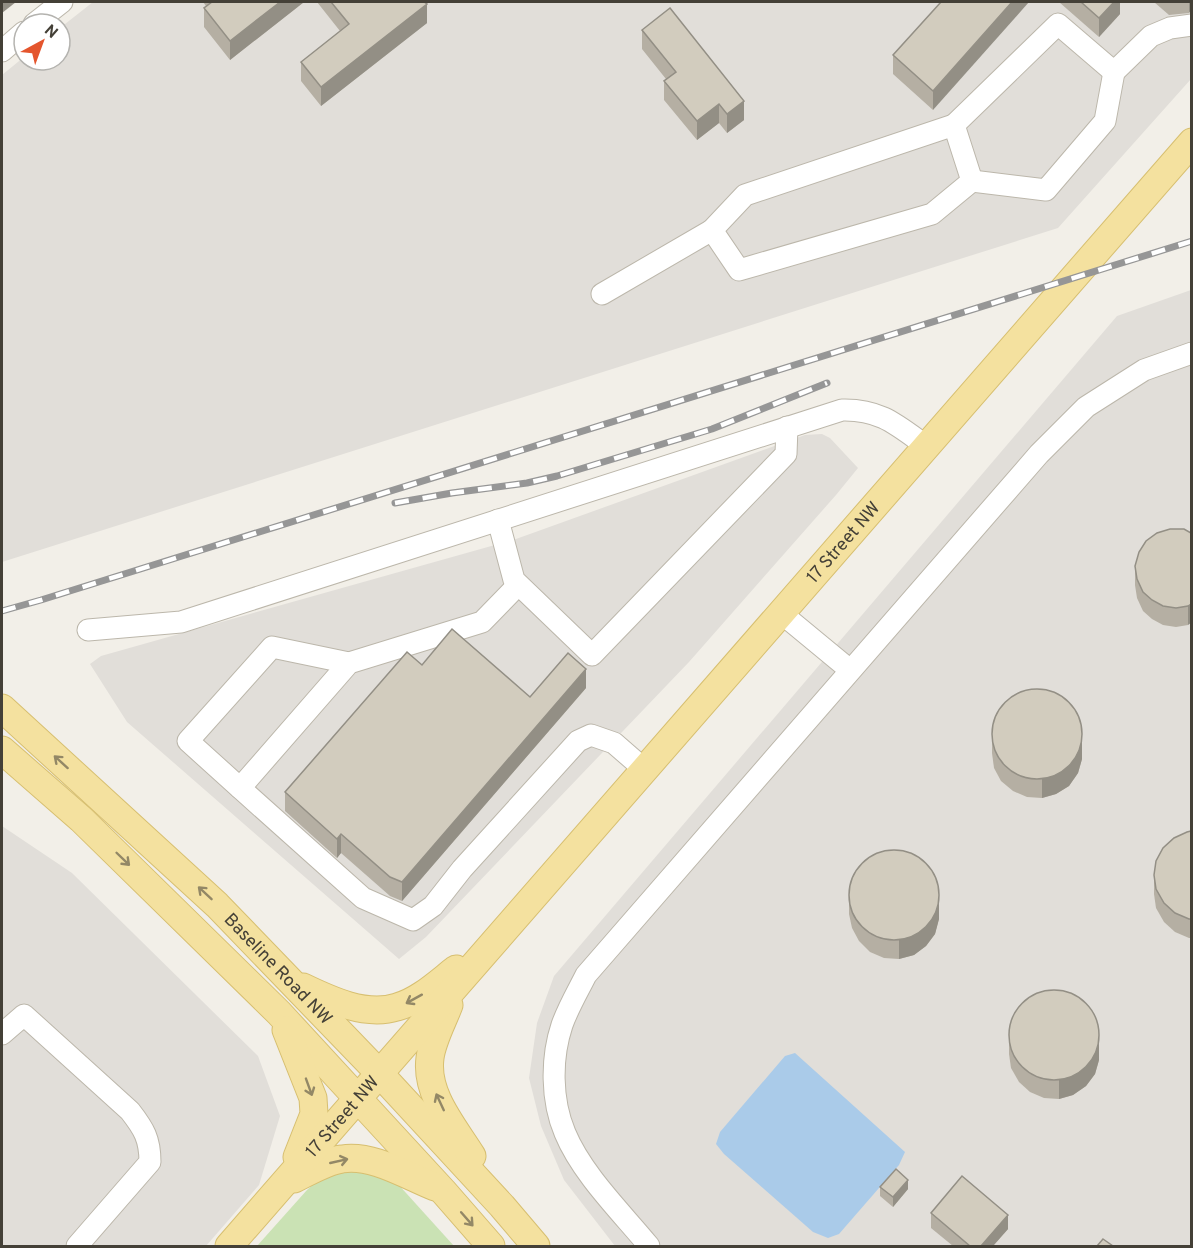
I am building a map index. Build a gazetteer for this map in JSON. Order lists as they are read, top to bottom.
{
  "streets": {
    "main road": ["17 Street NW", "Baseline Road NW"]
  },
  "crossings": [
    ["17 Street NW", "Baseline Road NW"]
  ],
  "north": "top right"
}
